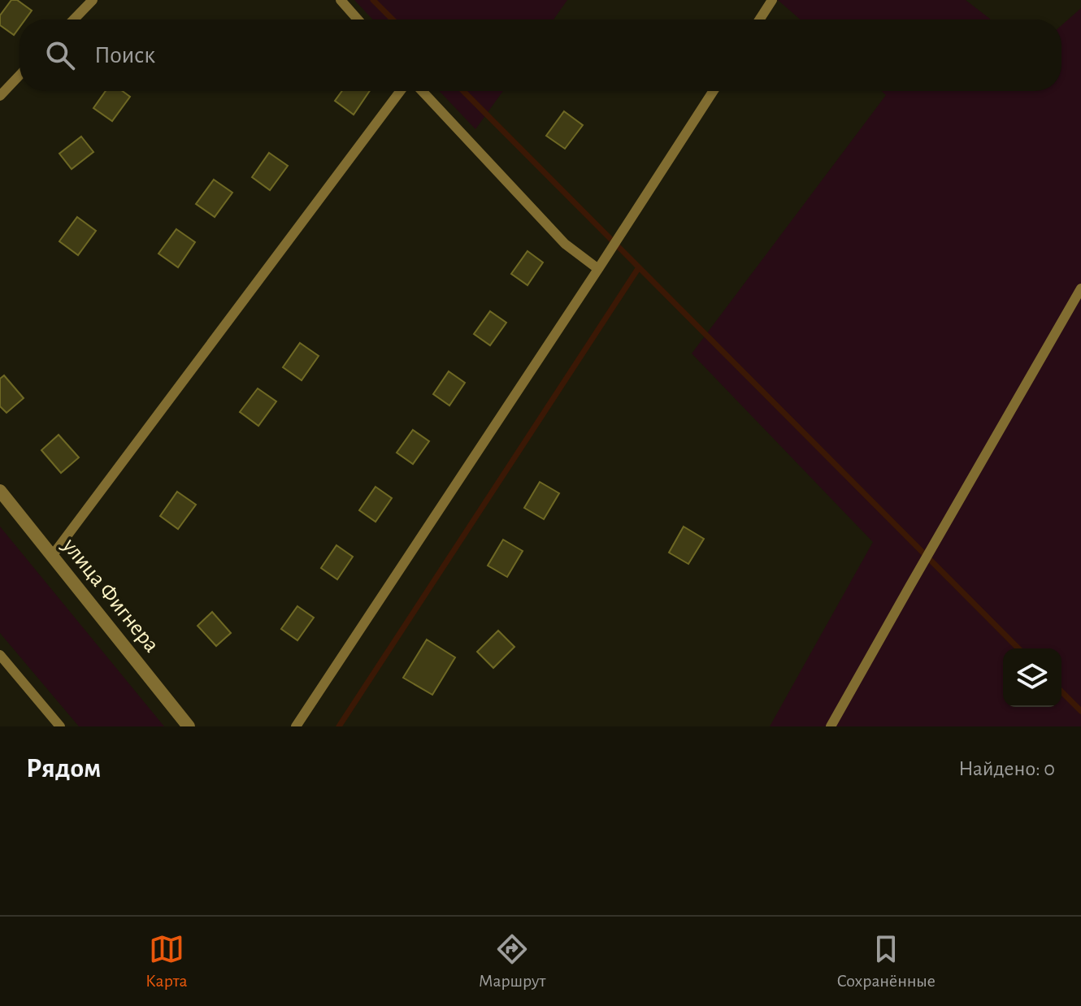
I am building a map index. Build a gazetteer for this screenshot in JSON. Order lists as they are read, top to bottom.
{
  "streets": {
    "street": ["улица Фигнера"]
  },
  "page": {
    "search": "Поиск",
    "heading": ["Рядом", "Найдено: 0"],
    "nav": ["Карта", "Маршрут", "Сохранённые"]
  }
}
